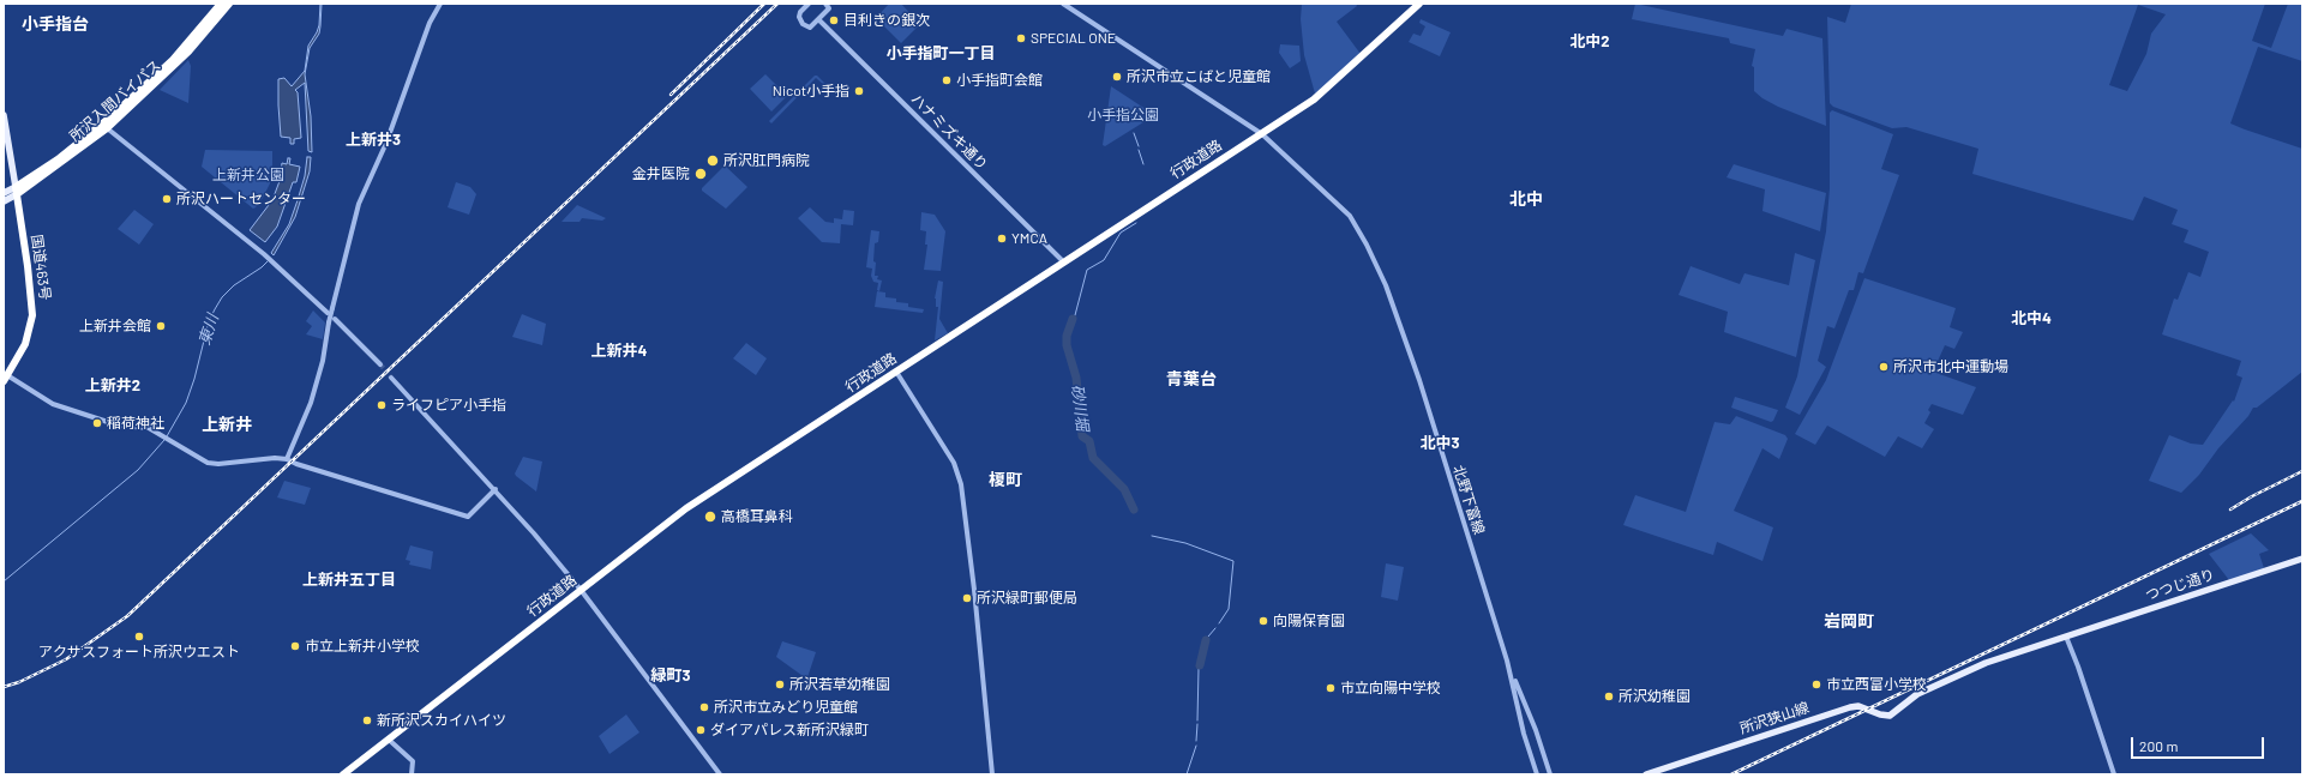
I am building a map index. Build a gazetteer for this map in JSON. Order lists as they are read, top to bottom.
{
  "streets": {
    "highway": ["所沢入間バイパス", "行政道路", "国道463号"],
    "main road": ["つつじ通り", "所沢狭山線"],
    "street": ["ハナミズキ通り", "北野下富線"]
  },
  "crossings": [
    ["所沢入間バイパス", "国道463号"],
    ["ハナミズキ通り", "行政道路"],
    ["行政道路", "北野下富線"],
    ["つつじ通り", "所沢狭山線"]
  ],
  "districts": [
    "小手指台",
    "北中2",
    "小手指町一丁目",
    "上新井3",
    "北中",
    "北中4",
    "上新井4",
    "青葉台",
    "上新井2",
    "上新井",
    "北中3",
    "榎町",
    "上新井五丁目",
    "岩岡町",
    "緑町3"
  ],
  "water": ["東川", "砂川堀"],
  "parks": ["小手指公園", "上新井公園"],
  "places": [
    "目利きの銀次",
    "SPECIAL ONE",
    "所沢市立こばと児童館",
    "小手指町会館",
    "Nicot小手指",
    "所沢肛門病院",
    "金井医院",
    "所沢ハートセンター",
    "YMCA",
    "上新井会館",
    "所沢市北中運動場",
    "ライフピア小手指",
    "稲荷神社",
    "高橋耳鼻科",
    "所沢緑町郵便局",
    "向陽保育園",
    "アクサスフォート所沢ウエスト",
    "市立上新井小学校",
    "所沢若草幼稚園",
    "市立西富小学校",
    "市立向陽中学校",
    "所沢幼稚園",
    "所沢市立みどり児童館",
    "新所沢スカイハイツ",
    "ダイアパレス新所沢緑町"
  ],
  "scale_bar": "200 m"
}
